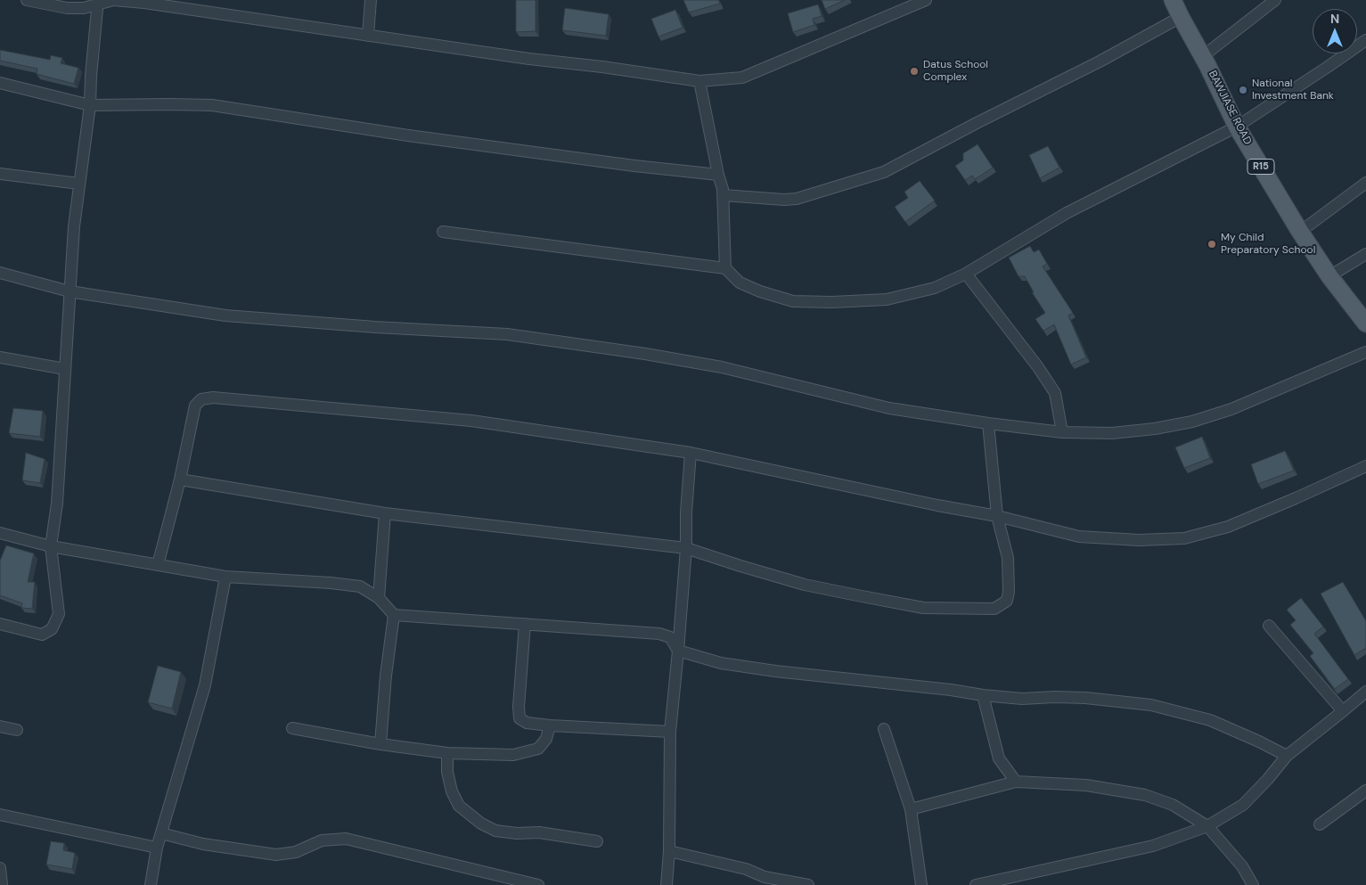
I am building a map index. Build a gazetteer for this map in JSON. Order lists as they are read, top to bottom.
{
  "streets": {
    "main road": ["BAWJIASE ROAD", "R15"]
  },
  "places": ["Datus School Complex", "National Investment Bank", "My Child Preparatory School"],
  "north": "top"
}
